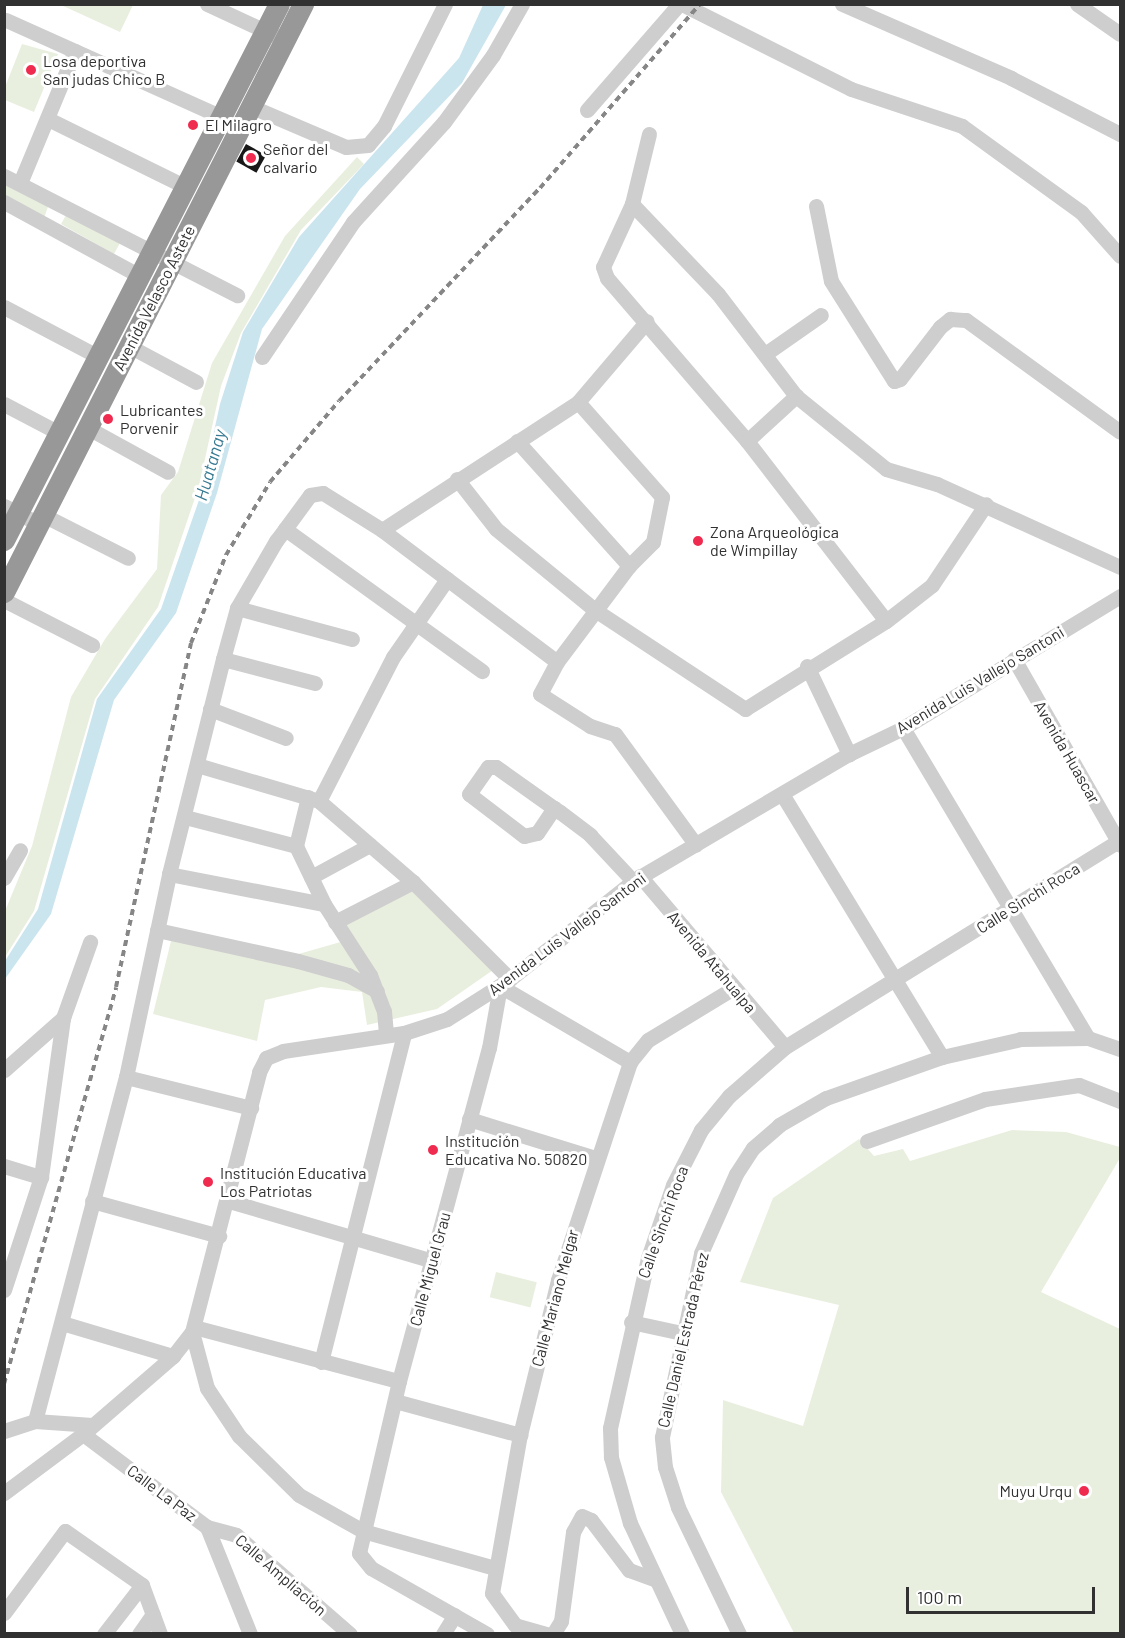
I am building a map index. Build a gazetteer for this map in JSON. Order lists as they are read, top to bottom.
{
  "streets": {
    "highway": ["Avenida Velasco Astete"],
    "street": [
      "Avenida Luis Vallejo Santoni",
      "Avenida Huascar",
      "Calle Sinchi Roca",
      "Avenida Atahualpa",
      "Calle Miguel Grau",
      "Calle Mariano Melgar",
      "Calle Daniel Estrada Pérez",
      "Calle La Paz",
      "Calle Ampliación"
    ]
  },
  "crossings": [
    ["Avenida Luis Vallejo Santoni", "Avenida Huascar"],
    ["Avenida Luis Vallejo Santoni", "Avenida Atahualpa"],
    ["Avenida Luis Vallejo Santoni", "Calle Miguel Grau"],
    ["Avenida Luis Vallejo Santoni", "Calle La Paz"],
    ["Avenida Huascar", "Calle Sinchi Roca"],
    ["Calle Sinchi Roca", "Avenida Atahualpa"],
    ["Avenida Atahualpa", "Calle Mariano Melgar"],
    ["Calle La Paz", "Calle Ampliación"]
  ],
  "water": ["Huatanay"],
  "places": [
    "Losa deportiva San judas Chico B",
    "El Milagro",
    "Señor del calvario",
    "Lubricantes Porvenir",
    "Zona Arqueológica de Wimpillay",
    "Institución Educativa No. 50820",
    "Institución Educativa Los Patriotas",
    "Muyu Urqu"
  ],
  "scale_bar": "100 m"
}
